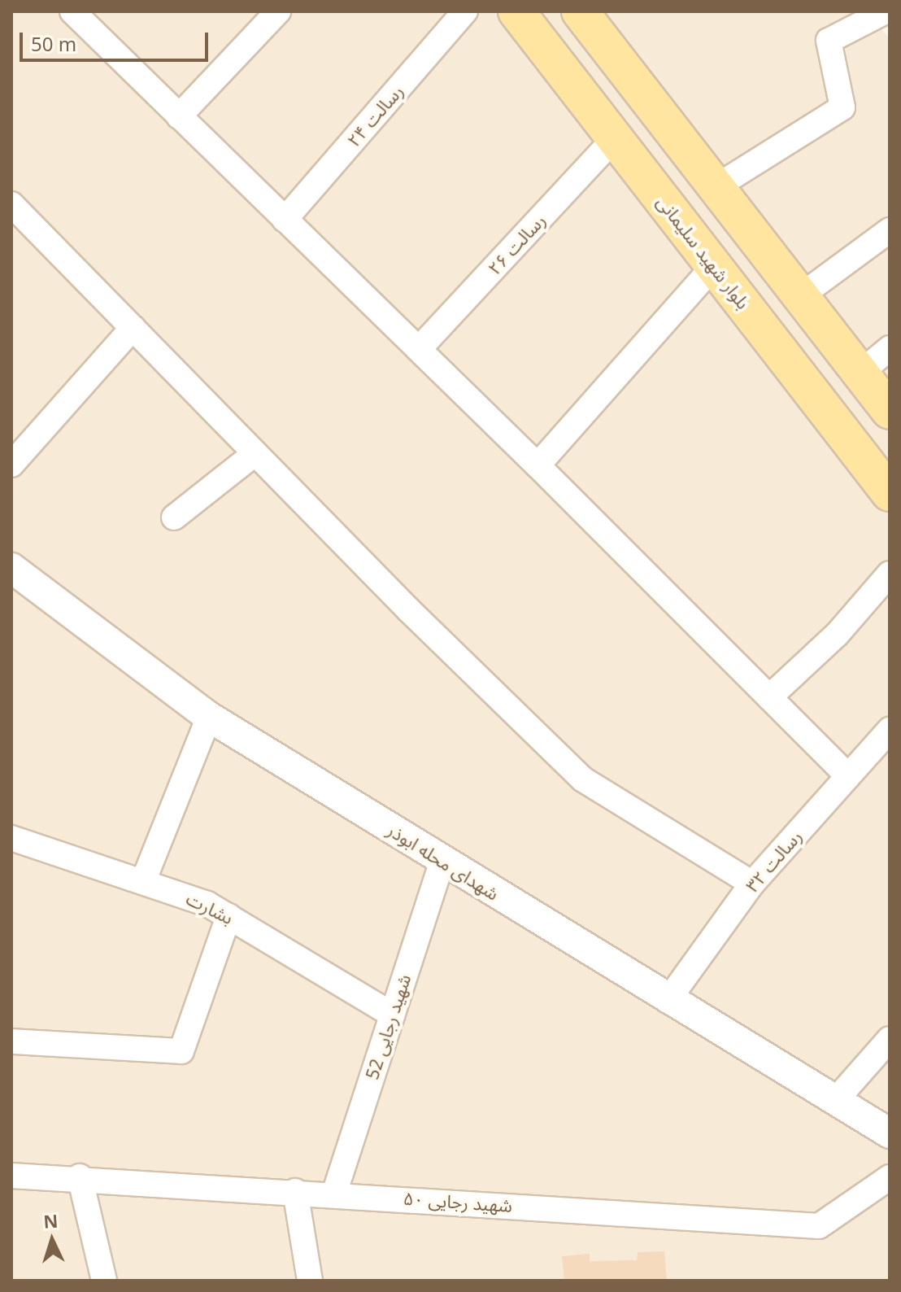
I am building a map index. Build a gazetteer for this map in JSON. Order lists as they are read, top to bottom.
{
  "streets": {
    "main road": ["بلوار شهید سلیمانی"],
    "street": [
      "رسالت ۲۴",
      "رسالت ۲۶",
      "رسالت ۳۲",
      "شهدای محله ابوذر",
      "بشارت",
      "شهید رجایی 52",
      "شهید رجایی ۵۰"
    ]
  },
  "crossings": [
    ["رسالت ۲۶", "بلوار شهید سلیمانی"],
    ["رسالت ۳۲", "شهدای محله ابوذر"],
    ["شهدای محله ابوذر", "شهید رجایی 52"],
    ["بشارت", "شهید رجایی 52"],
    ["شهید رجایی 52", "شهید رجایی ۵۰"]
  ],
  "scale_bar": "50 m",
  "north": "top"
}
